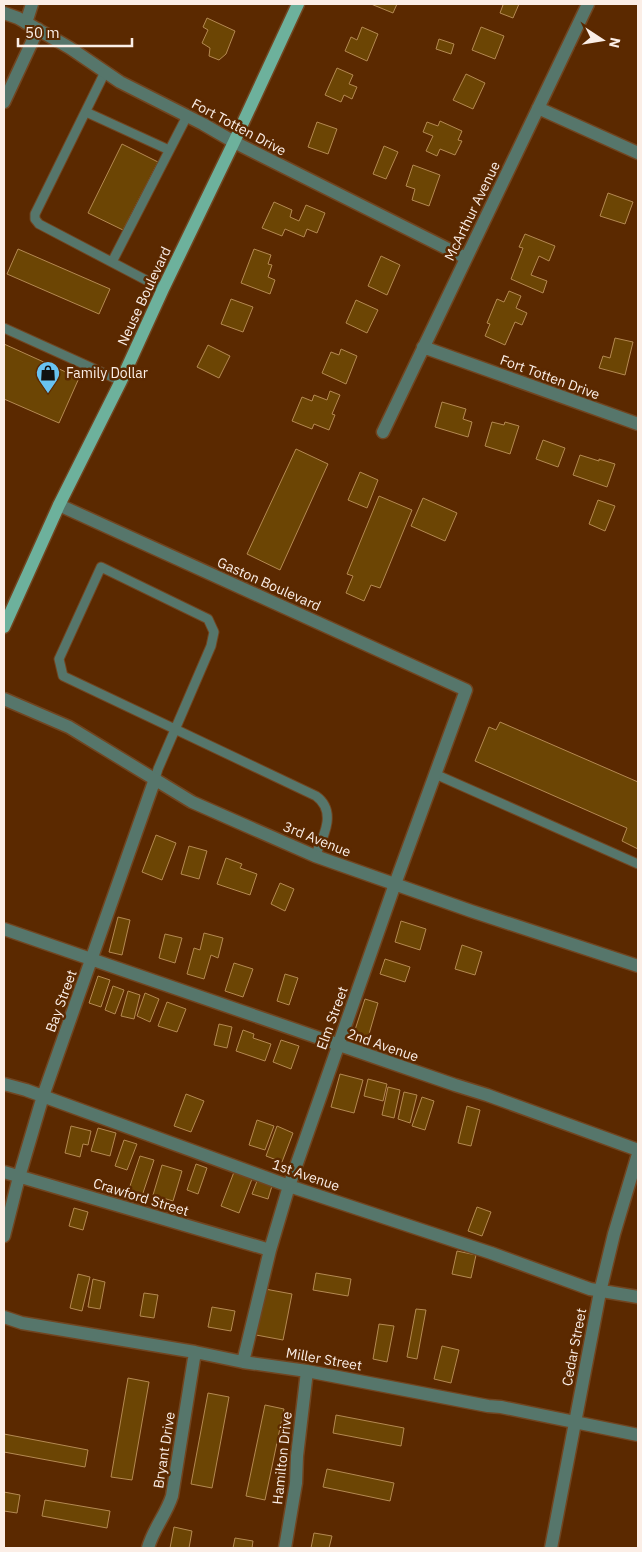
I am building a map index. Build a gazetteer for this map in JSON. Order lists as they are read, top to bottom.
{
  "streets": {
    "main road": ["Neuse Boulevard"],
    "street": [
      "Fort Totten Drive",
      "McArthur Avenue",
      "Gaston Boulevard",
      "3rd Avenue",
      "Bay Street",
      "Elm Street",
      "2nd Avenue",
      "1st Avenue",
      "Crawford Street",
      "Cedar Street",
      "Miller Street",
      "Bryant Drive",
      "Hamilton Drive"
    ]
  },
  "crossings": [
    ["Fort Totten Drive", "McArthur Avenue"],
    ["Fort Totten Drive", "Neuse Boulevard"],
    ["Neuse Boulevard", "Gaston Boulevard"],
    ["Gaston Boulevard", "Elm Street"],
    ["3rd Avenue", "Bay Street"],
    ["3rd Avenue", "Elm Street"],
    ["Bay Street", "2nd Avenue"],
    ["Bay Street", "1st Avenue"],
    ["Bay Street", "Crawford Street"],
    ["Elm Street", "2nd Avenue"],
    ["Elm Street", "1st Avenue"],
    ["Elm Street", "Crawford Street"],
    ["Elm Street", "Miller Street"],
    ["1st Avenue", "Cedar Street"],
    ["Cedar Street", "Miller Street"],
    ["Miller Street", "Bryant Drive"],
    ["Miller Street", "Hamilton Drive"]
  ],
  "places": {
    "shop": ["Family Dollar"]
  },
  "scale_bar": "50 m",
  "north": "right"
}
